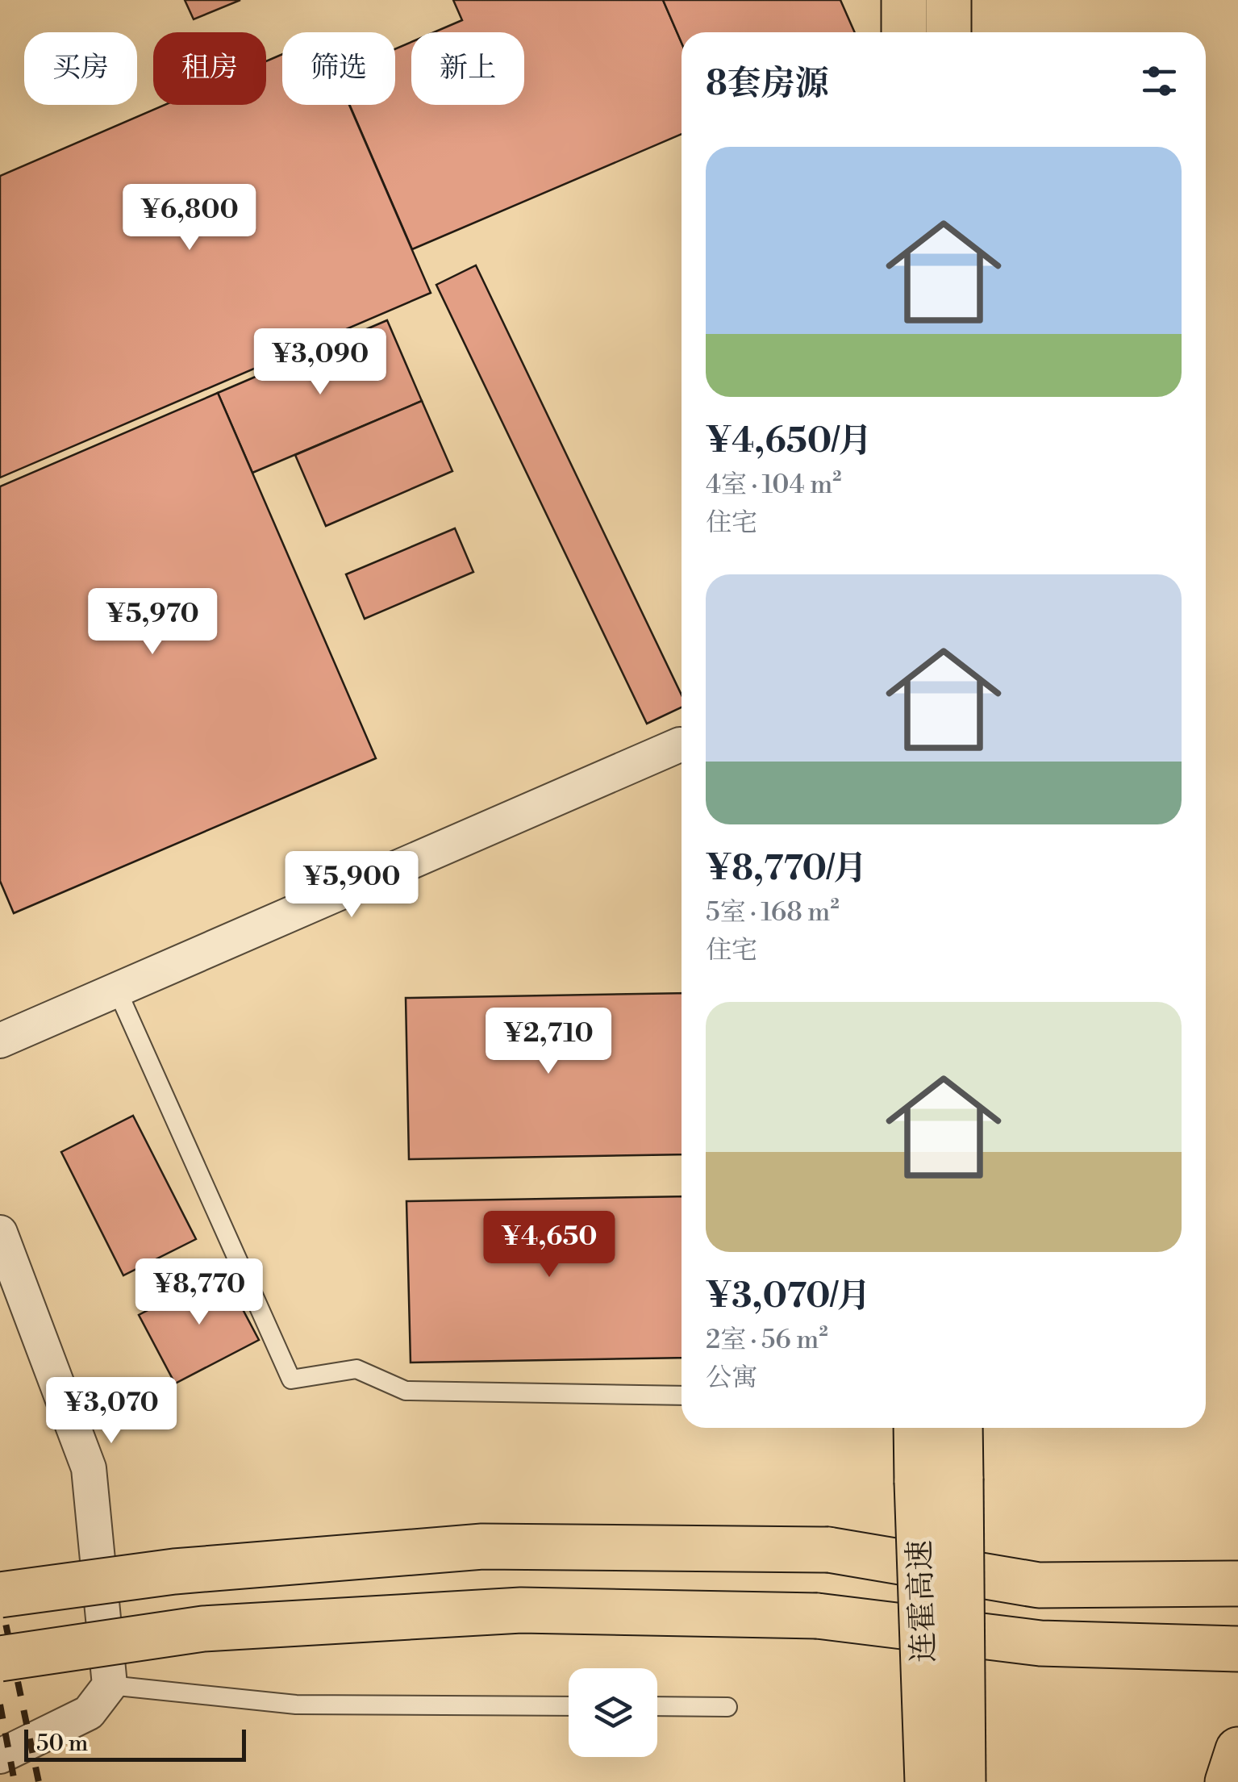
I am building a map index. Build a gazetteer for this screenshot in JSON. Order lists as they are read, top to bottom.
{
  "streets": {
    "main road": ["连霍高速"]
  },
  "scale_bar": "50 m",
  "page": {
    "chip": [
      "买房",
      "租房",
      "筛选",
      "新上"
    ],
    "heading": "8套房源",
    "list": [
      {
        "name": "¥4,650/月",
        "note": "4室 · 104 m² · 住宅"
      },
      {
        "name": "¥8,770/月",
        "note": "5室 · 168 m² · 住宅"
      },
      {
        "name": "¥3,070/月",
        "note": "2室 · 56 m² · 公寓"
      }
    ],
    "price": [
      "¥6,800",
      "¥3,090",
      "¥5,970",
      "¥5,900",
      "¥2,710",
      "¥4,650",
      "¥8,770",
      "¥3,070"
    ],
    "scale": "50 m"
  }
}
